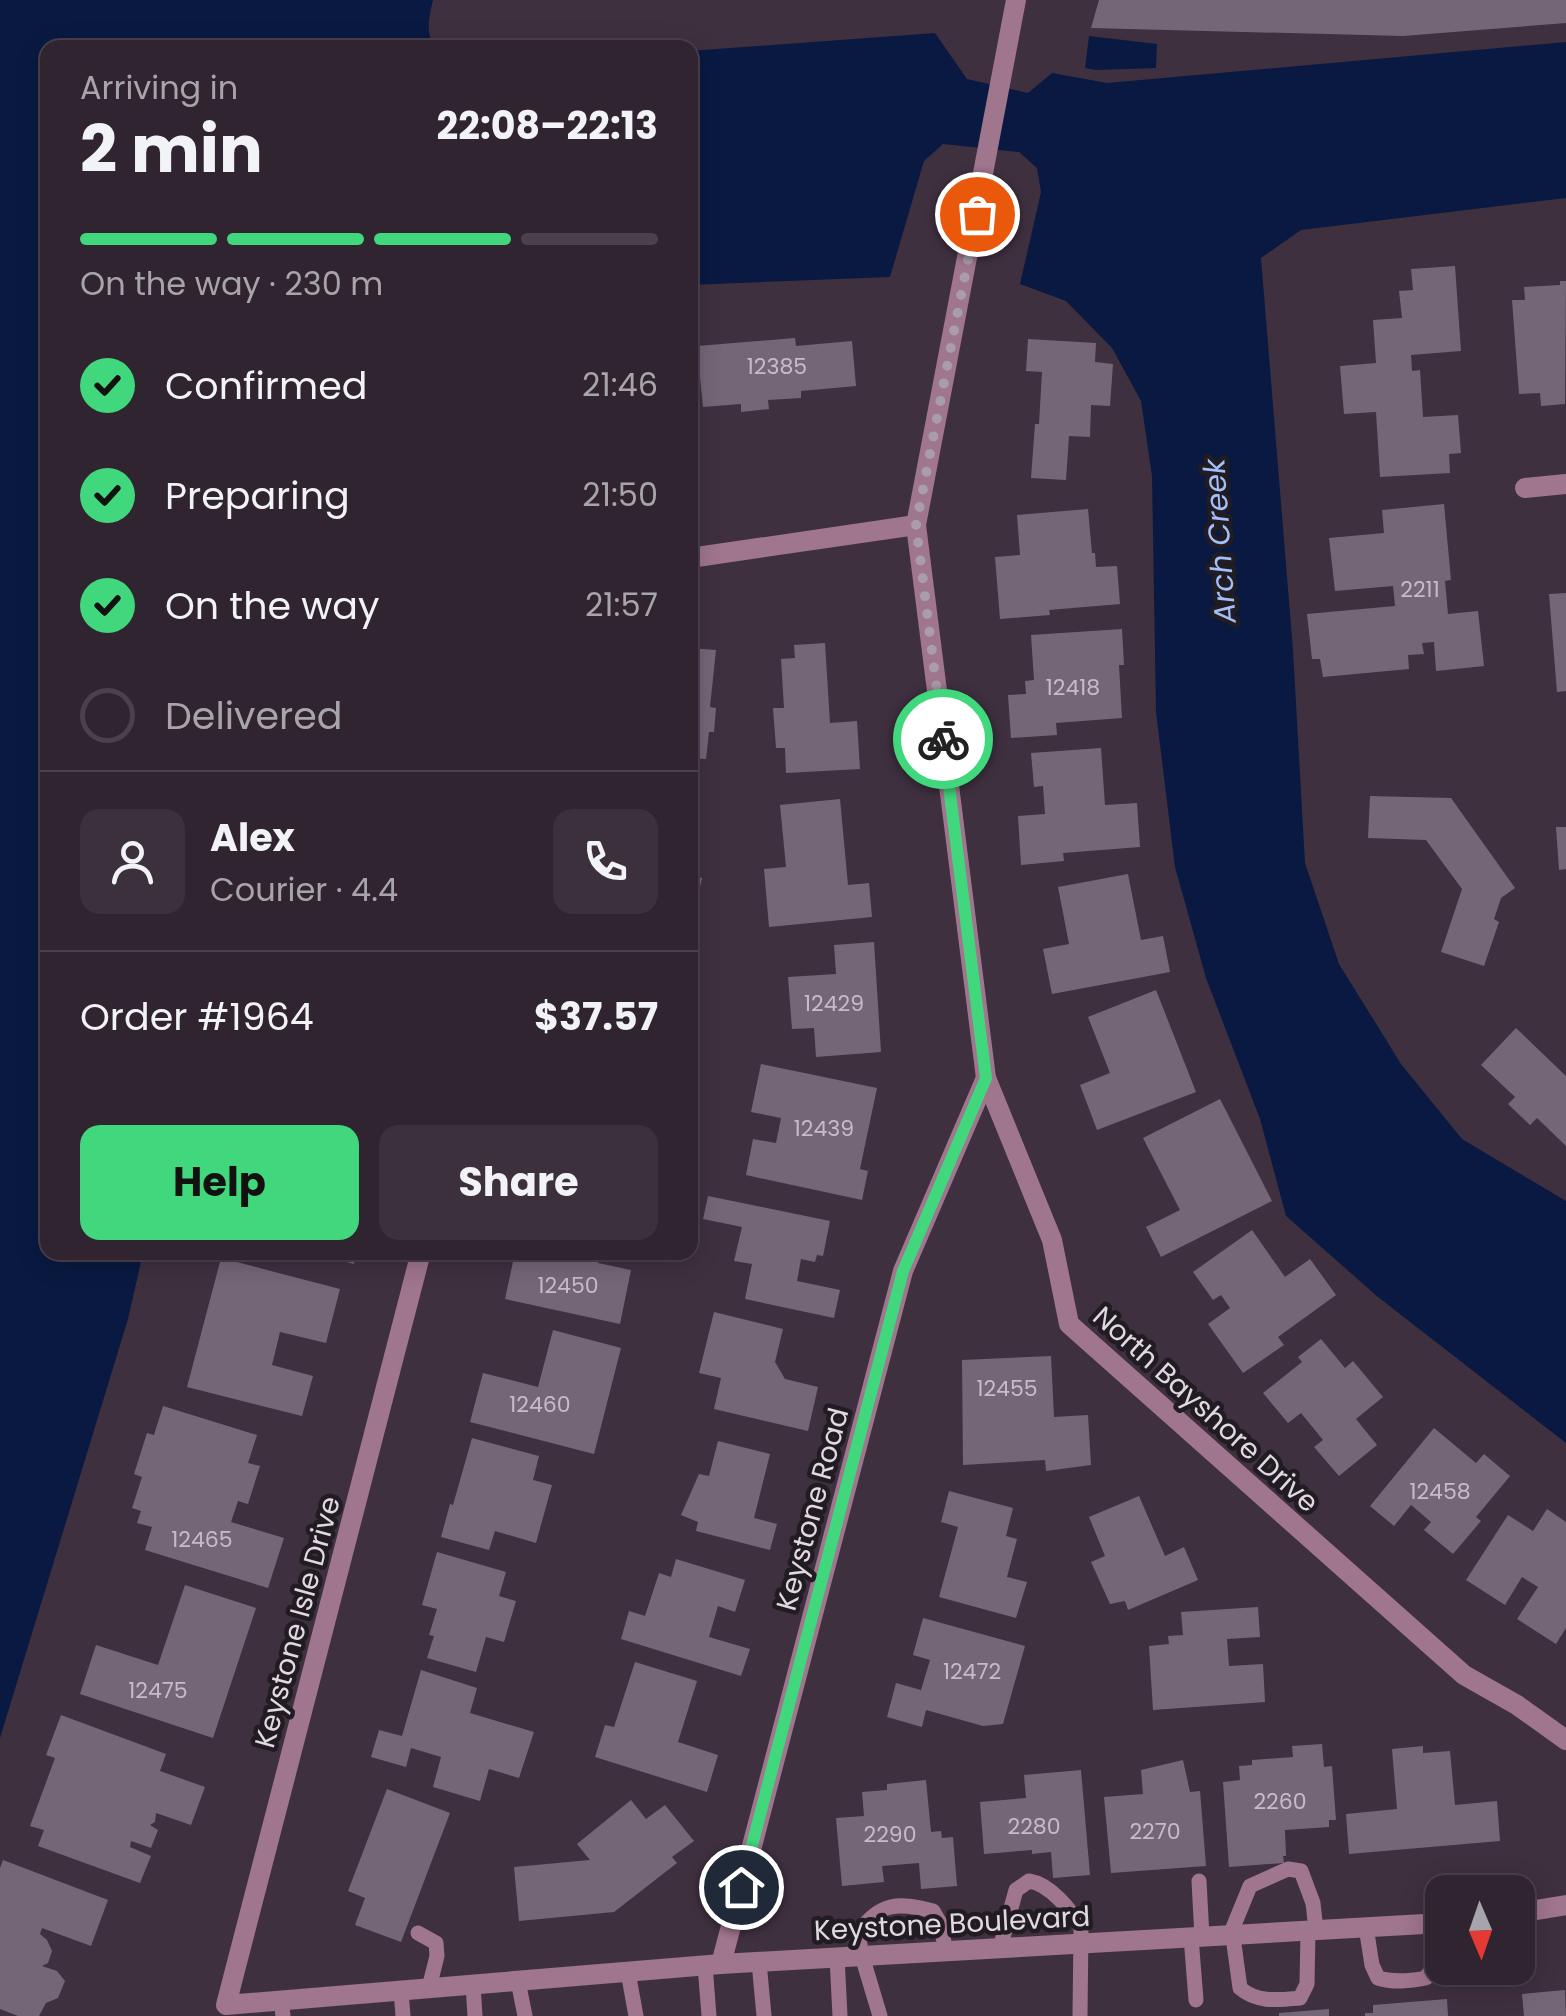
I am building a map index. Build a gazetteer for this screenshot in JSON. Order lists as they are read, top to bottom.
{
  "streets": {
    "street": [
      "North Bayshore Drive",
      "Keystone Road",
      "Keystone Isle Drive",
      "Keystone Boulevard"
    ]
  },
  "crossings": [
    ["North Bayshore Drive", "Keystone Road"],
    ["Keystone Road", "Keystone Boulevard"],
    ["Keystone Isle Drive", "Keystone Boulevard"]
  ],
  "water": ["Arch Creek"],
  "house_numbers": [
    "12385",
    "2211",
    "12418",
    "12429",
    "12439",
    "12450",
    "12455",
    "12460",
    "12458",
    "12465",
    "12472",
    "12475",
    "2260",
    "2280",
    "2270",
    "2290"
  ],
  "north": "bottom",
  "page": {
    "heading": ["2 min", "Arriving in", "22:08–22:13"],
    "panel": [
      "Alex",
      "Courier · 4.4",
      "Order #1964",
      "$37.57"
    ],
    "bar": "On the way · 230 m",
    "list": [
      ["Confirmed", "21:46"],
      ["Preparing", "21:50"],
      ["On the way", "21:57"],
      "Delivered"
    ],
    "buttons": ["Help", "Share"]
  }
}
